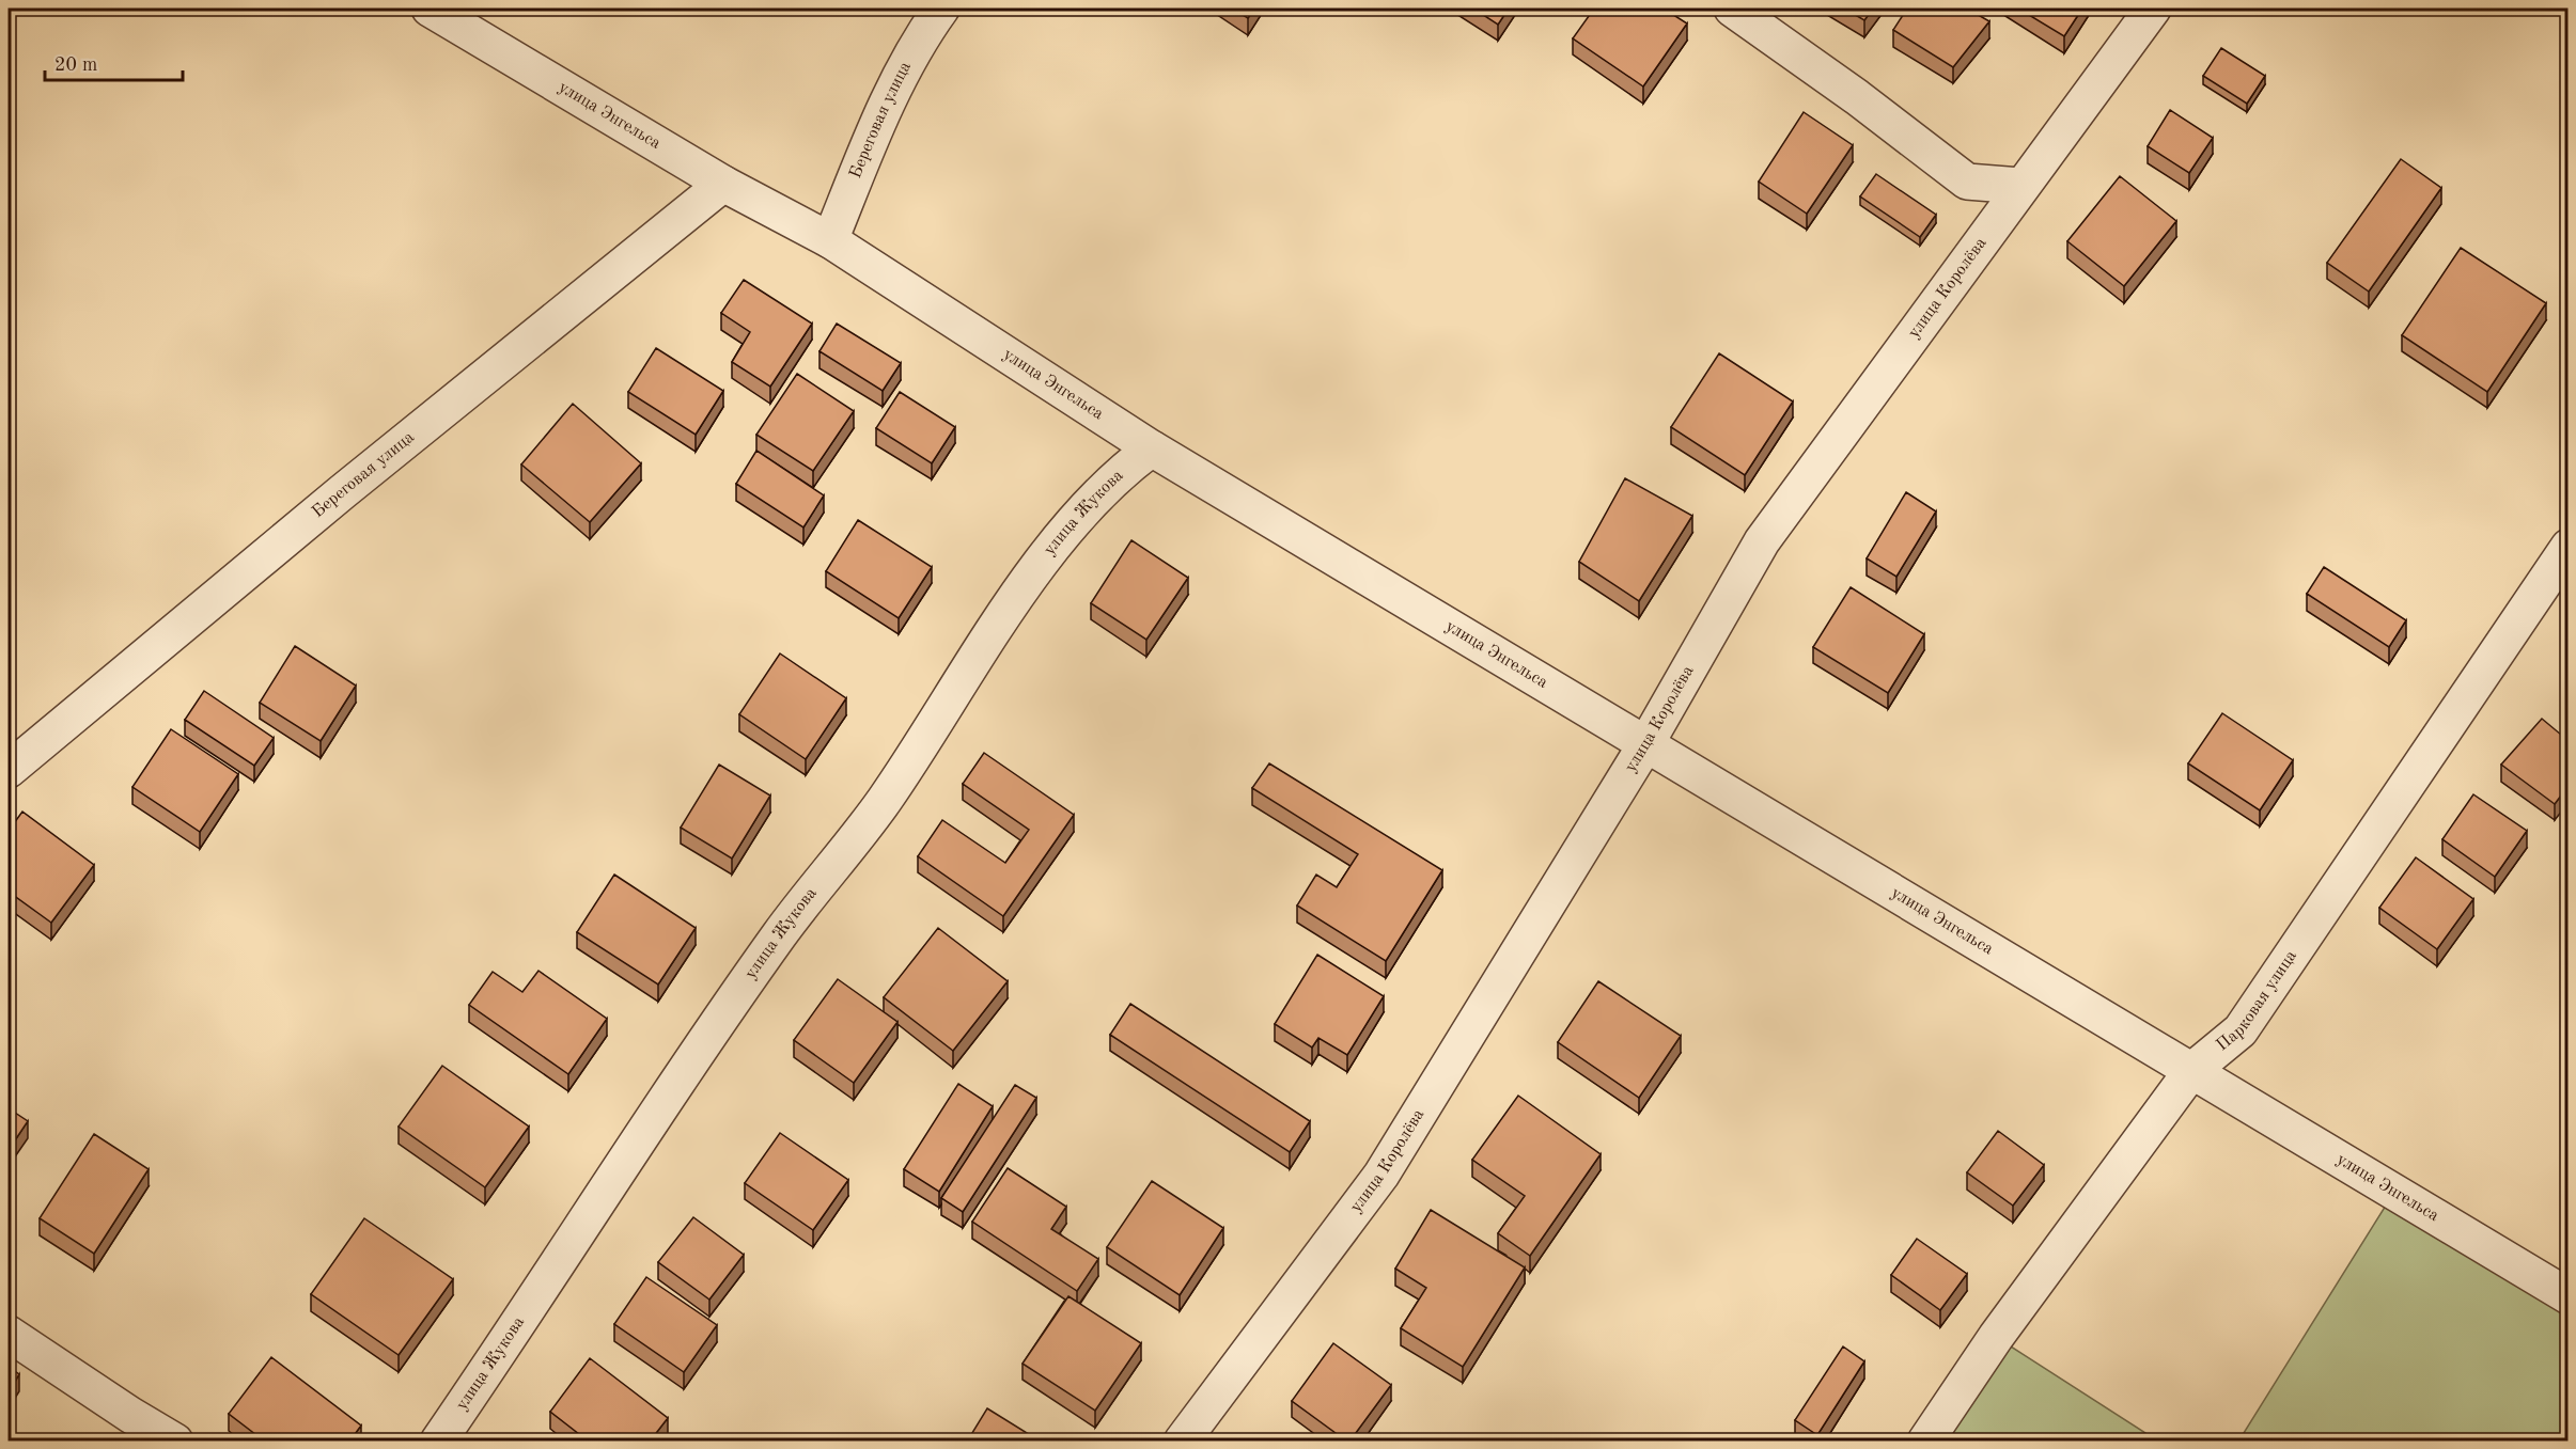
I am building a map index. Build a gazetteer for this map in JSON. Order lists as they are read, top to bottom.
{
  "streets": {
    "street": [
      "улица Энгельса",
      "Береговая улица",
      "улица Королёва",
      "улица Жукова",
      "Парковая улица"
    ]
  },
  "crossings": [
    ["улица Энгельса", "Береговая улица"],
    ["улица Энгельса", "улица Королёва"],
    ["улица Энгельса", "улица Жукова"],
    ["улица Энгельса", "Парковая улица"]
  ],
  "scale_bar": "20 m"
}
